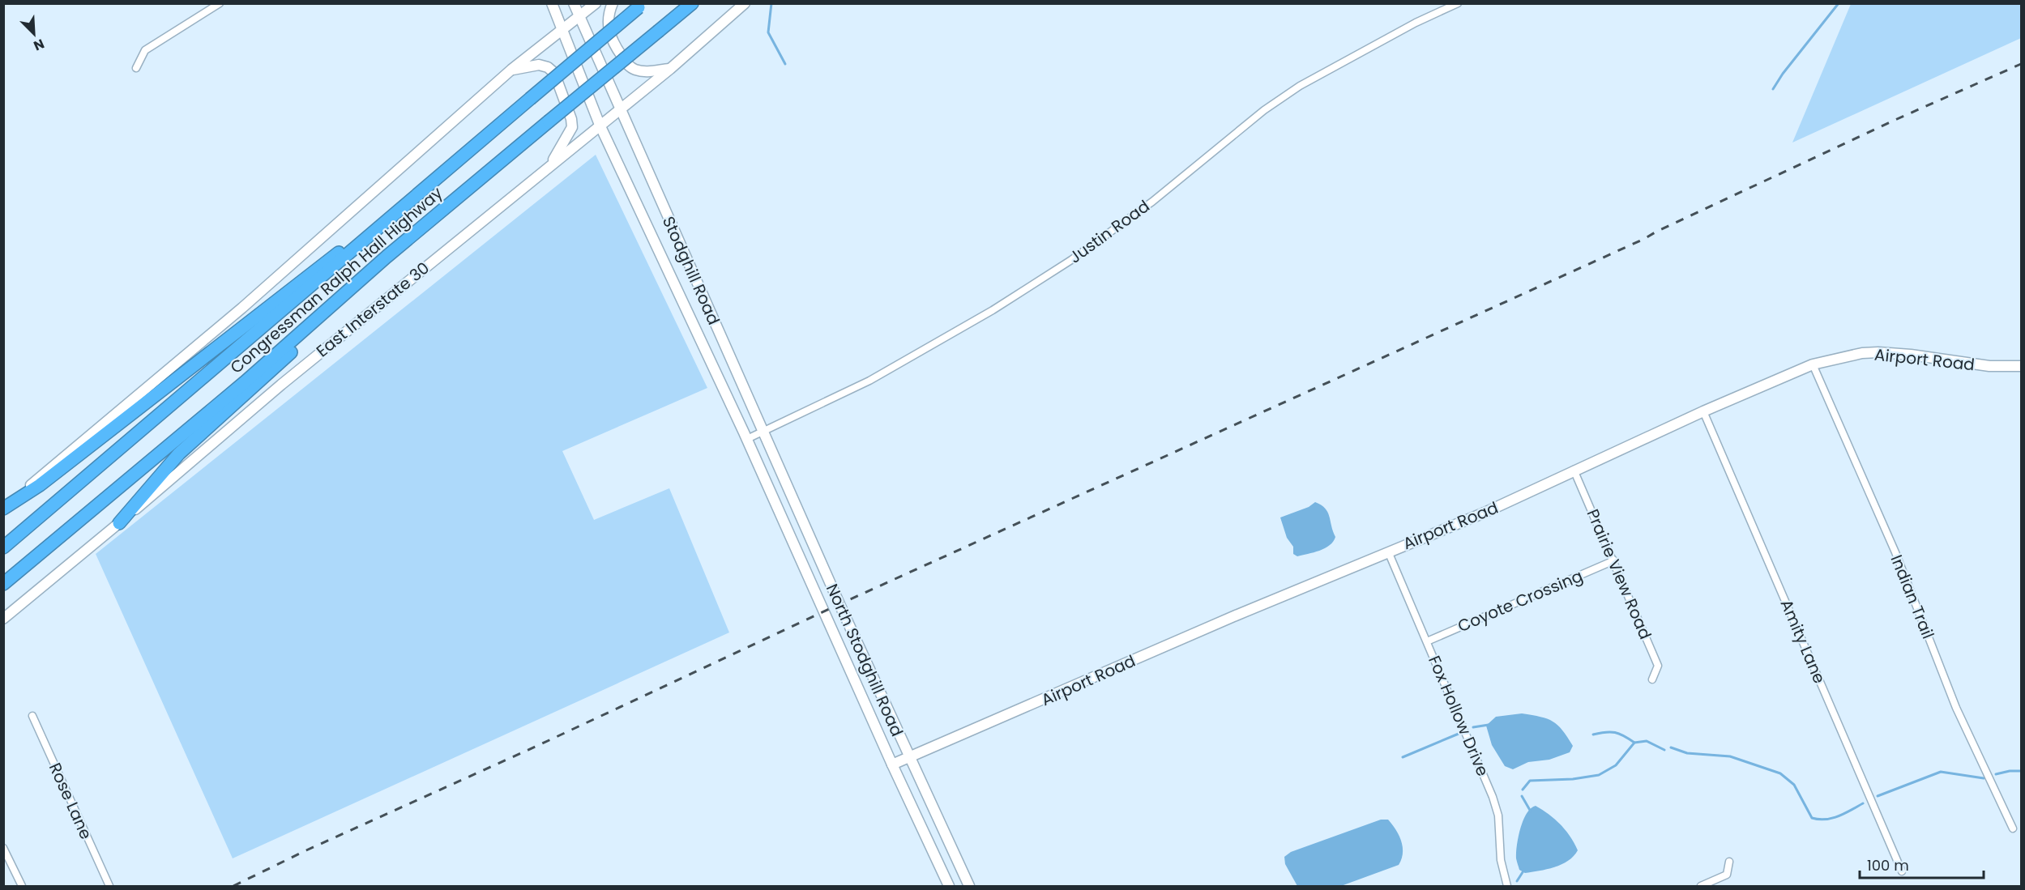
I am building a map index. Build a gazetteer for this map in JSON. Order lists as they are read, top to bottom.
{
  "streets": {
    "highway": ["Congressman Ralph Hall Highway"],
    "main road": [
      "Stodghill Road",
      "East Interstate 30",
      "Airport Road",
      "North Stodghill Road"
    ],
    "street": [
      "Justin Road",
      "Prairie View Road",
      "Indian Trail",
      "Coyote Crossing",
      "Amity Lane",
      "Fox Hollow Drive",
      "Rose Lane"
    ]
  },
  "crossings": [
    ["Justin Road", "Stodghill Road"],
    ["Justin Road", "North Stodghill Road"],
    ["Stodghill Road", "East Interstate 30"],
    ["Stodghill Road", "North Stodghill Road"],
    ["Airport Road", "Prairie View Road"],
    ["Airport Road", "Indian Trail"],
    ["Airport Road", "Amity Lane"],
    ["Airport Road", "North Stodghill Road"],
    ["Airport Road", "Fox Hollow Drive"],
    ["Prairie View Road", "Coyote Crossing"],
    ["Coyote Crossing", "Fox Hollow Drive"]
  ],
  "scale_bar": "100 m",
  "north": "bottom right"
}
